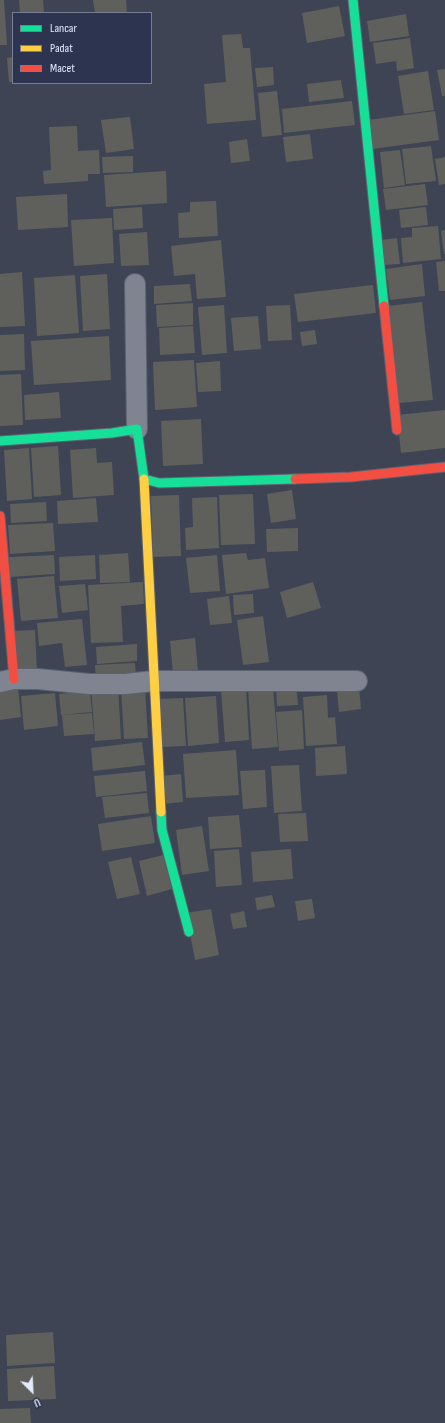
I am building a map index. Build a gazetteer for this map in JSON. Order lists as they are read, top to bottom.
{
  "legend": ["Lancar", "Padat", "Macet"],
  "north": "bottom right"
}
